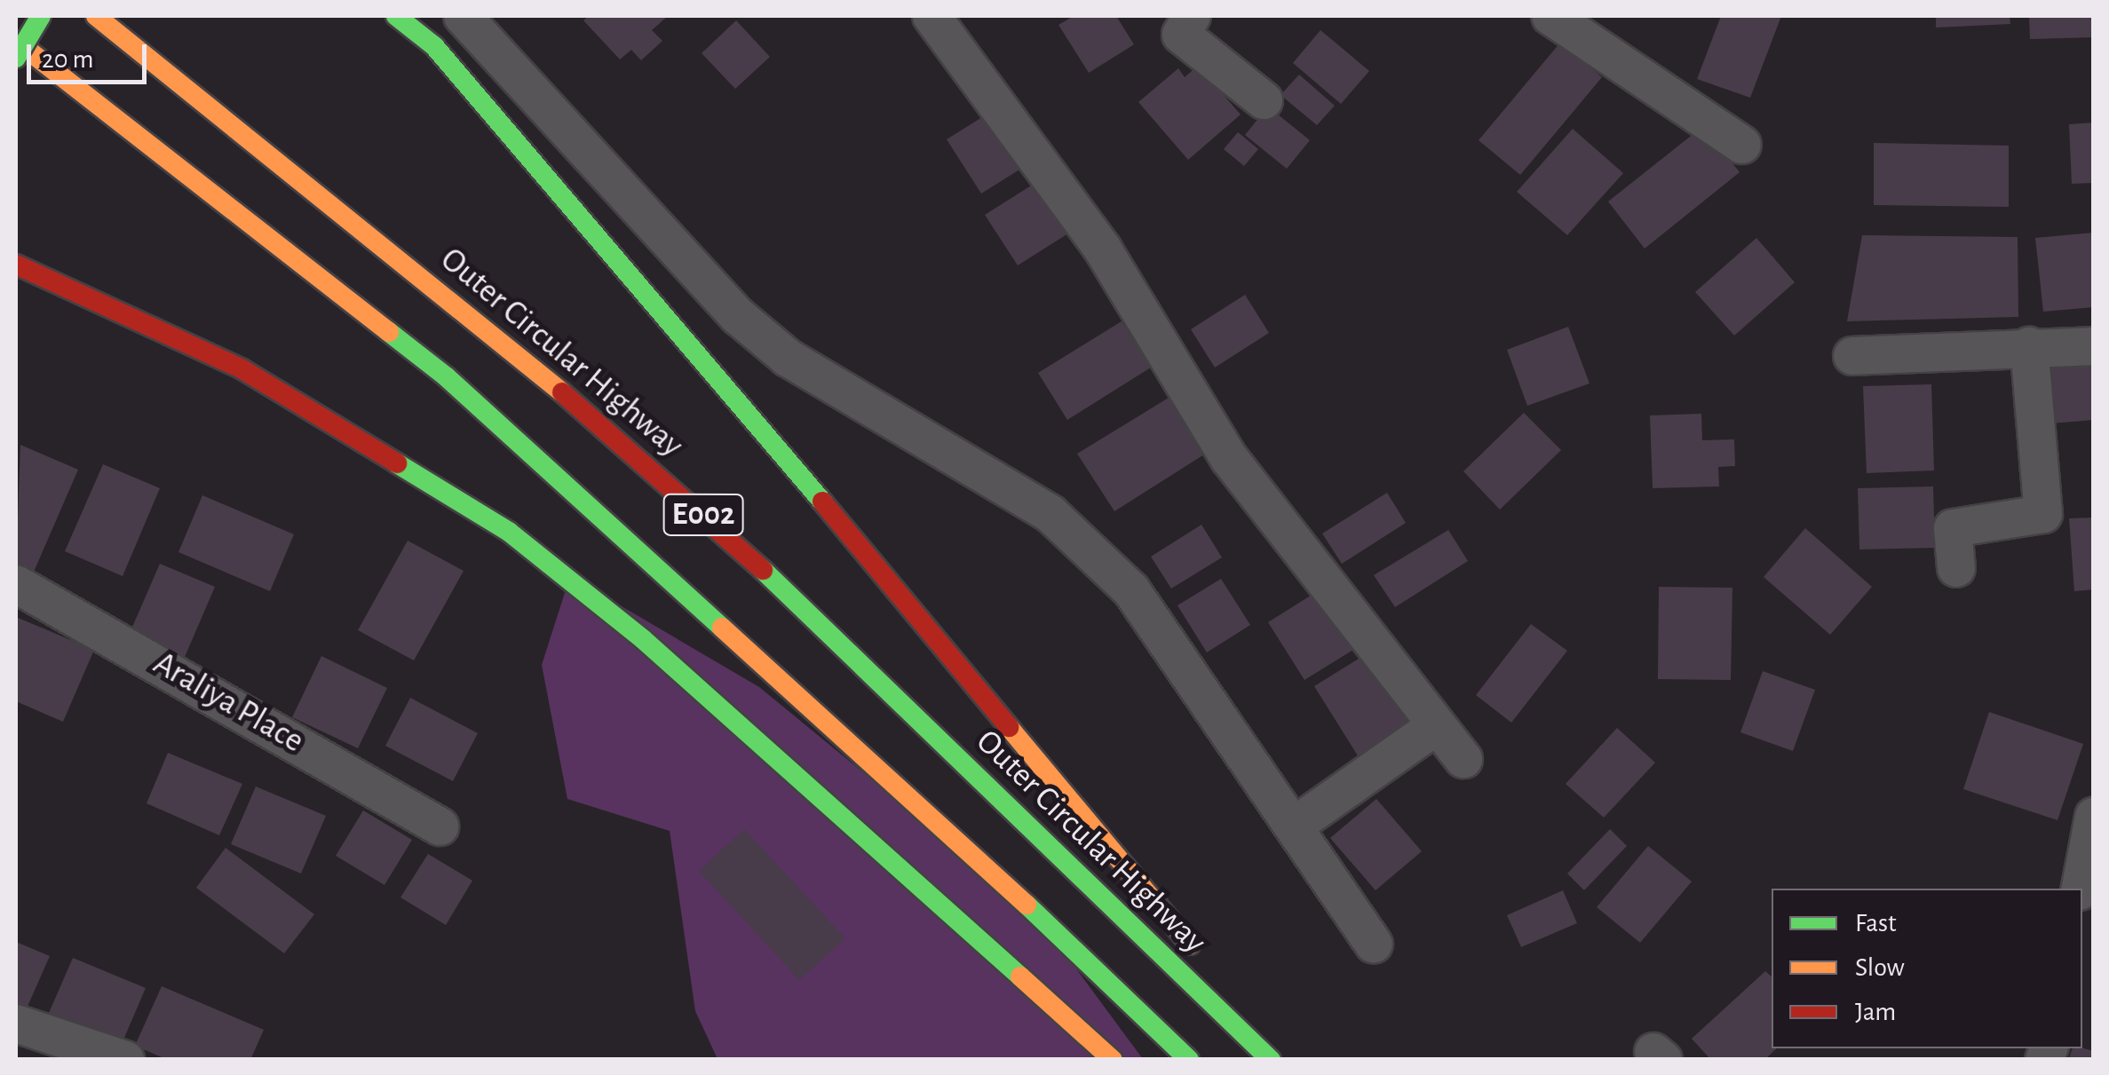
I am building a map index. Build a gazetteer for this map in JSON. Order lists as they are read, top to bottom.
{
  "streets": {
    "main road": ["Outer Circular Highway", "E002"],
    "street": ["Araliya Place"]
  },
  "legend": ["Fast", "Slow", "Jam"],
  "scale_bar": "20 m"
}
